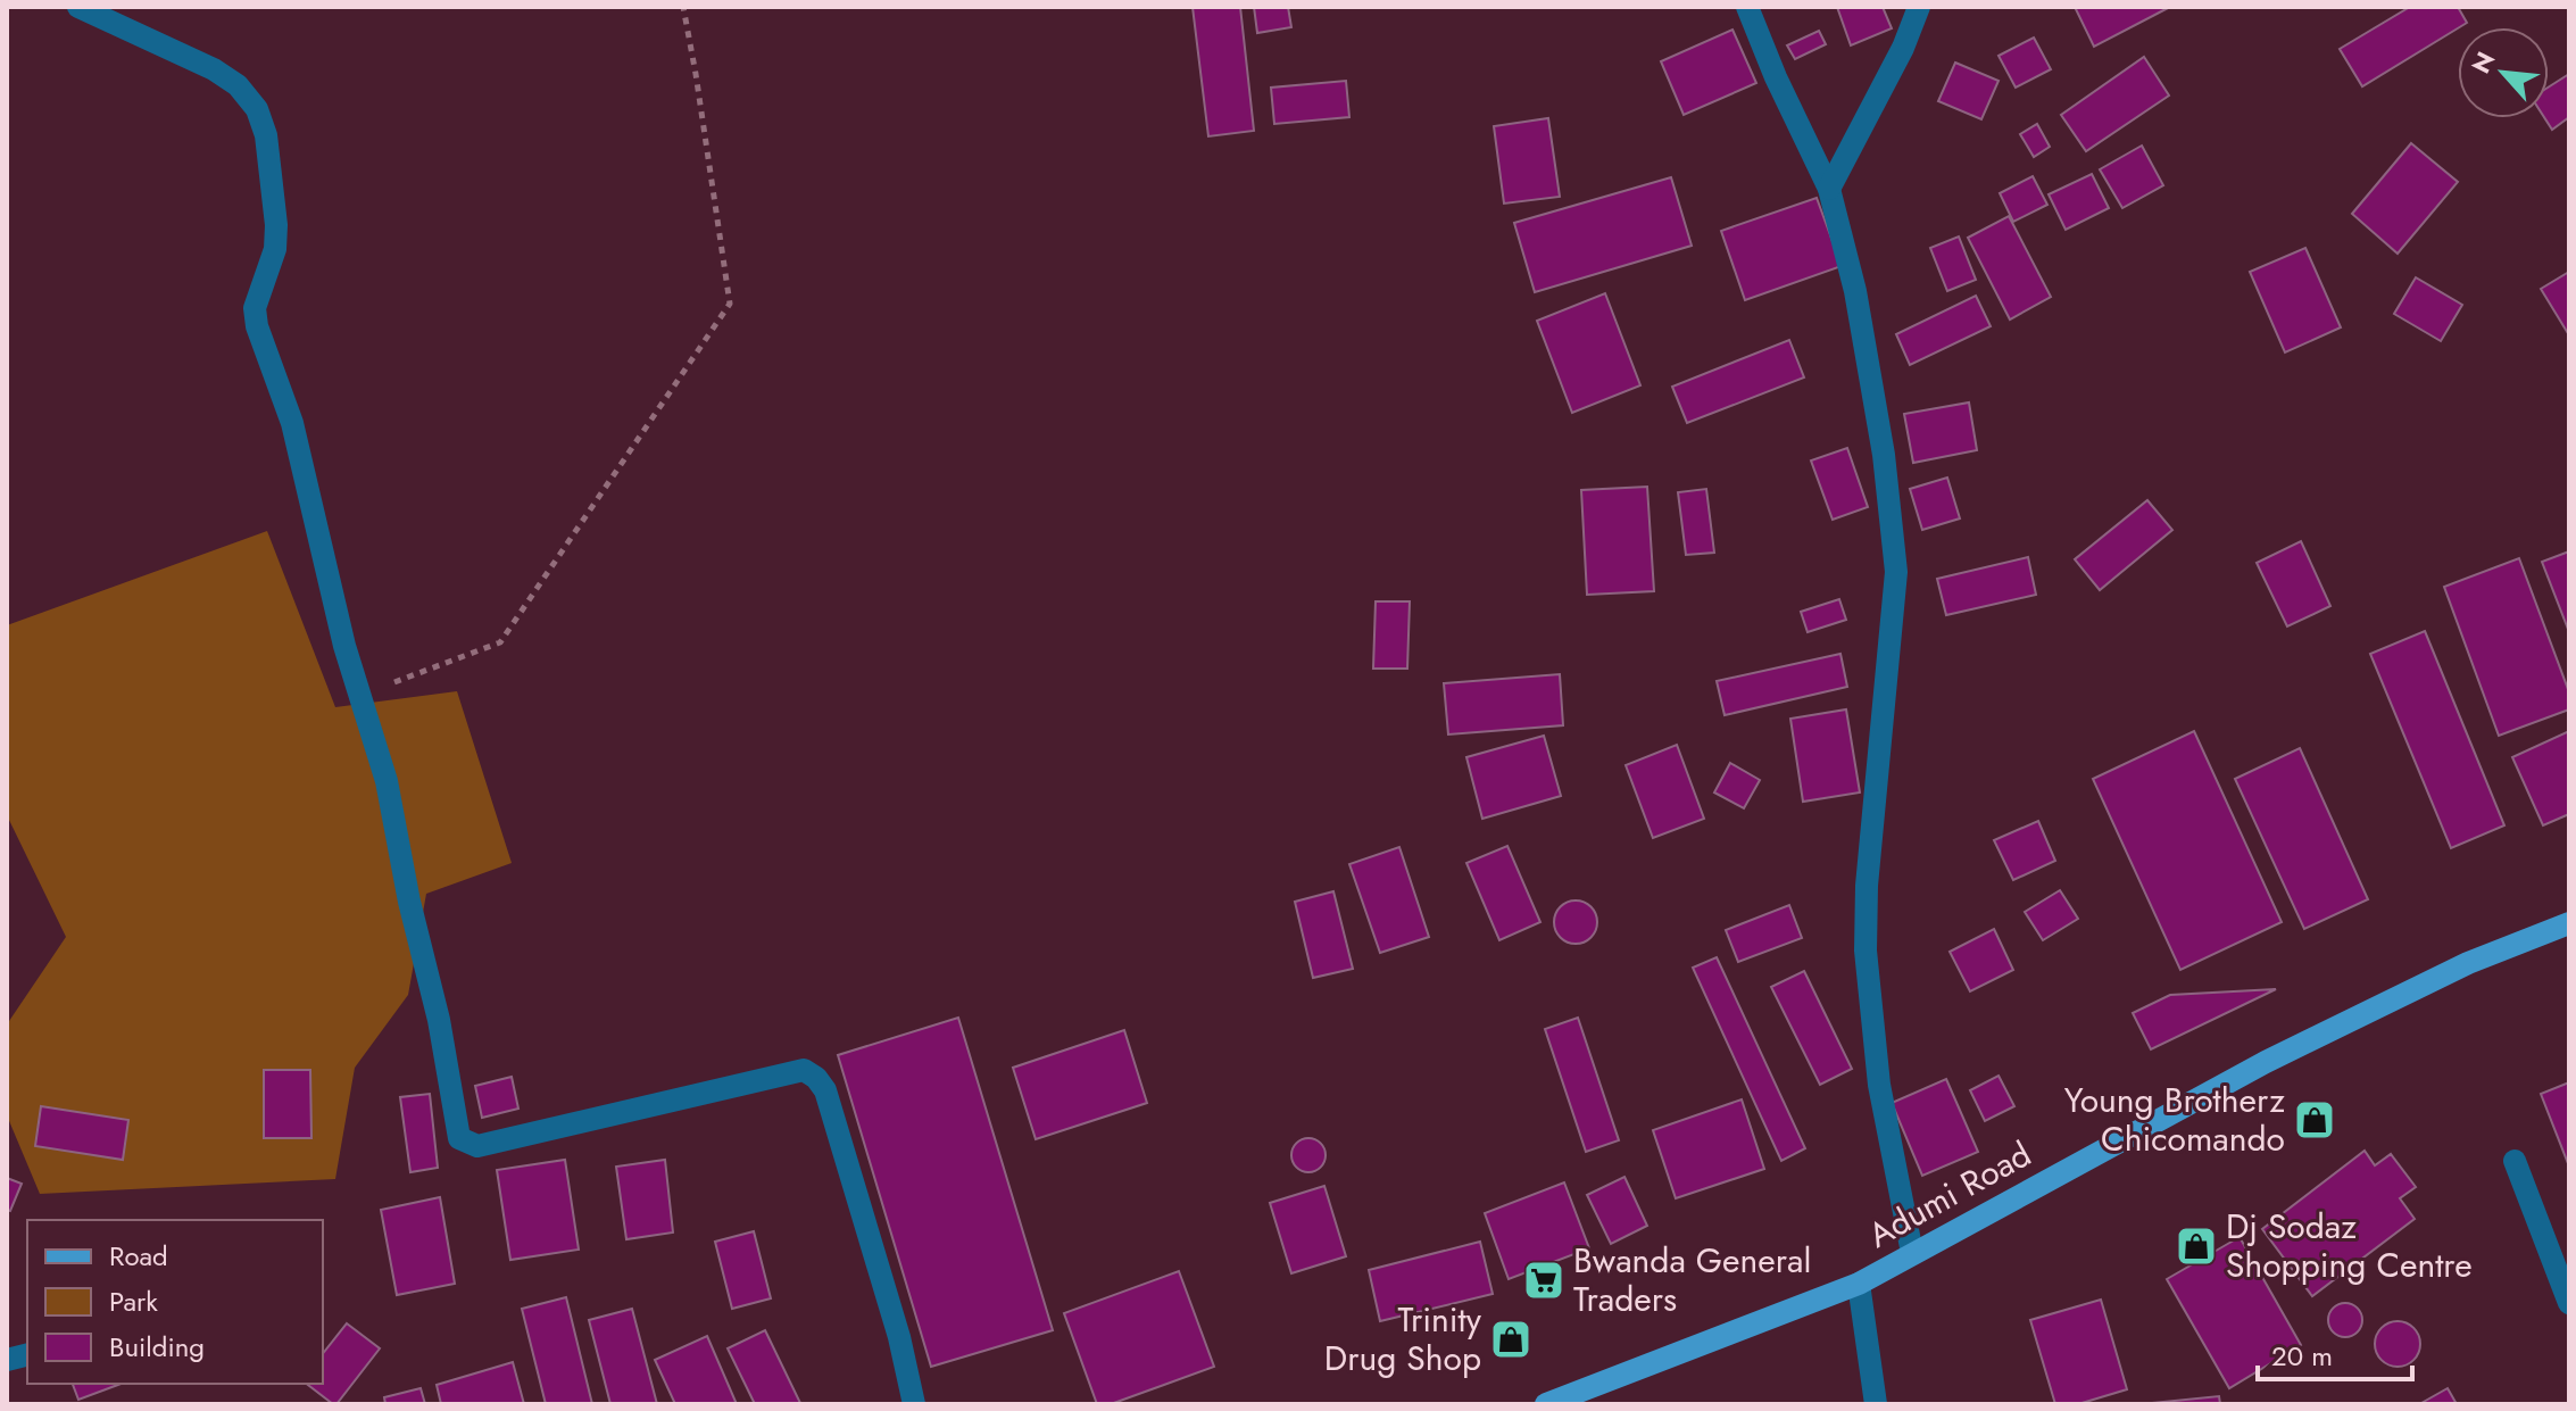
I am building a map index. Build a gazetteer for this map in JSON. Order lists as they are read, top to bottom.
{
  "streets": {
    "main road": ["Adumi Road"]
  },
  "places": {
    "shop": ["Young Brotherz Chicomando", "Dj Sodaz Shopping Centre", "Trinity Drug Shop"],
    "supermarket": ["Bwanda General Traders"]
  },
  "legend": ["Road", "Park", "Building"],
  "scale_bar": "20 m",
  "north": "top left"
}
